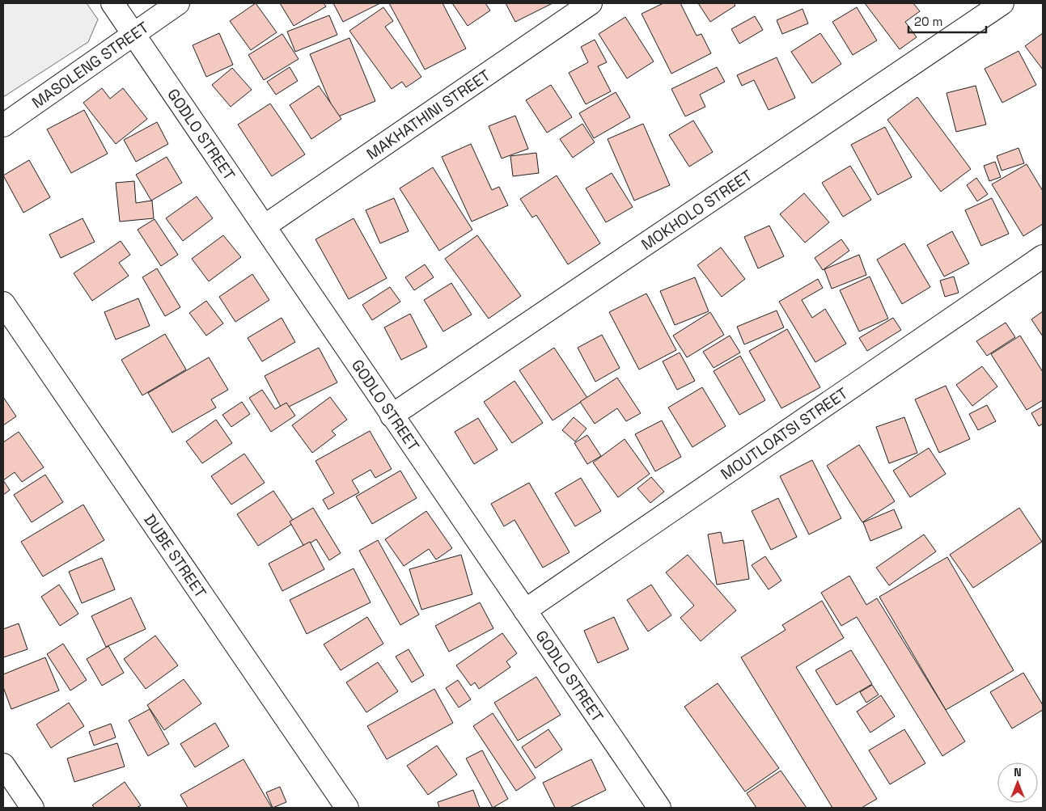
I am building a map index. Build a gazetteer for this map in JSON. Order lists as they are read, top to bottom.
{
  "streets": {
    "street": [
      "MASOLENG STREET",
      "MAKHATHINI STREET",
      "GODLO STREET",
      "MOKHOLO STREET",
      "MOUTLOATSI STREET",
      "DUBE STREET"
    ]
  },
  "crossings": [
    ["MASOLENG STREET", "GODLO STREET"],
    ["MAKHATHINI STREET", "GODLO STREET"],
    ["GODLO STREET", "MOKHOLO STREET"],
    ["GODLO STREET", "MOUTLOATSI STREET"]
  ],
  "scale_bar": "20 m",
  "north": "top"
}
